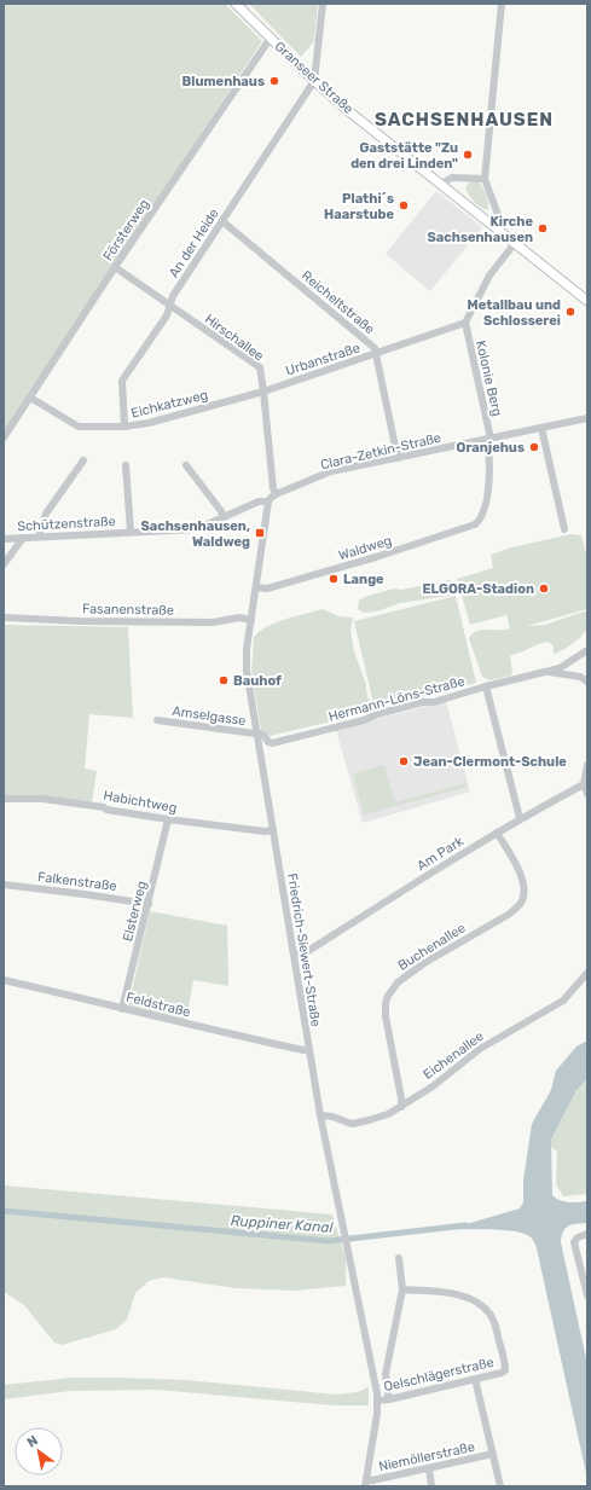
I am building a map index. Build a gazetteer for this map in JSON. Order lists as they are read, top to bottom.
{
  "streets": {
    "main road": ["Granseer Straße"],
    "street": [
      "Försterweg",
      "An der Heide",
      "Reicheltstraße",
      "Hirschallee",
      "Urbanstraße",
      "Kolonie Berg",
      "Eichkatzweg",
      "Clara-Zetkin-Straße",
      "Schützenstraße",
      "Waldweg",
      "Fasanenstraße",
      "Hermann-Löns-Straße",
      "Amselgasse",
      "Habichtweg",
      "Am Park",
      "Falkenstraße",
      "Elsterweg",
      "Buchenallee",
      "Friedrich-Siewert-Straße",
      "Feldstraße",
      "Eichenallee",
      "Oelschlägerstraße",
      "Niemöllerstraße"
    ]
  },
  "crossings": [
    ["Granseer Straße", "Försterweg"],
    ["Granseer Straße", "An der Heide"],
    ["Försterweg", "Hirschallee"],
    ["Försterweg", "Eichkatzweg"],
    ["An der Heide", "Reicheltstraße"],
    ["An der Heide", "Hirschallee"],
    ["An der Heide", "Eichkatzweg"],
    ["Reicheltstraße", "Urbanstraße"],
    ["Reicheltstraße", "Clara-Zetkin-Straße"],
    ["Hirschallee", "Urbanstraße"],
    ["Hirschallee", "Eichkatzweg"],
    ["Hirschallee", "Clara-Zetkin-Straße"],
    ["Urbanstraße", "Kolonie Berg"],
    ["Urbanstraße", "Eichkatzweg"],
    ["Kolonie Berg", "Clara-Zetkin-Straße"],
    ["Kolonie Berg", "Waldweg"],
    ["Clara-Zetkin-Straße", "Schützenstraße"],
    ["Clara-Zetkin-Straße", "Friedrich-Siewert-Straße"],
    ["Schützenstraße", "Friedrich-Siewert-Straße"],
    ["Waldweg", "Friedrich-Siewert-Straße"],
    ["Fasanenstraße", "Friedrich-Siewert-Straße"],
    ["Hermann-Löns-Straße", "Amselgasse"],
    ["Hermann-Löns-Straße", "Friedrich-Siewert-Straße"],
    ["Amselgasse", "Friedrich-Siewert-Straße"],
    ["Habichtweg", "Elsterweg"],
    ["Habichtweg", "Friedrich-Siewert-Straße"],
    ["Am Park", "Buchenallee"],
    ["Am Park", "Friedrich-Siewert-Straße"],
    ["Falkenstraße", "Elsterweg"],
    ["Elsterweg", "Feldstraße"],
    ["Buchenallee", "Eichenallee"],
    ["Friedrich-Siewert-Straße", "Feldstraße"],
    ["Friedrich-Siewert-Straße", "Eichenallee"],
    ["Friedrich-Siewert-Straße", "Oelschlägerstraße"],
    ["Friedrich-Siewert-Straße", "Niemöllerstraße"]
  ],
  "districts": ["SACHSENHAUSEN"],
  "water": ["Ruppiner Kanal"],
  "places": {
    "other": [
      "Blumenhaus",
      "Gaststätte \"Zu den drei Linden\"",
      "Plathi´s Haarstube",
      "Kirche Sachsenhausen",
      "Metallbau und Schlosserei",
      "Oranjehus",
      "Lange",
      "ELGORA-Stadion",
      "Bauhof",
      "Jean-Clermont-Schule"
    ],
    "transit": ["Sachsenhausen, Waldweg"]
  },
  "north": "top left"
}
